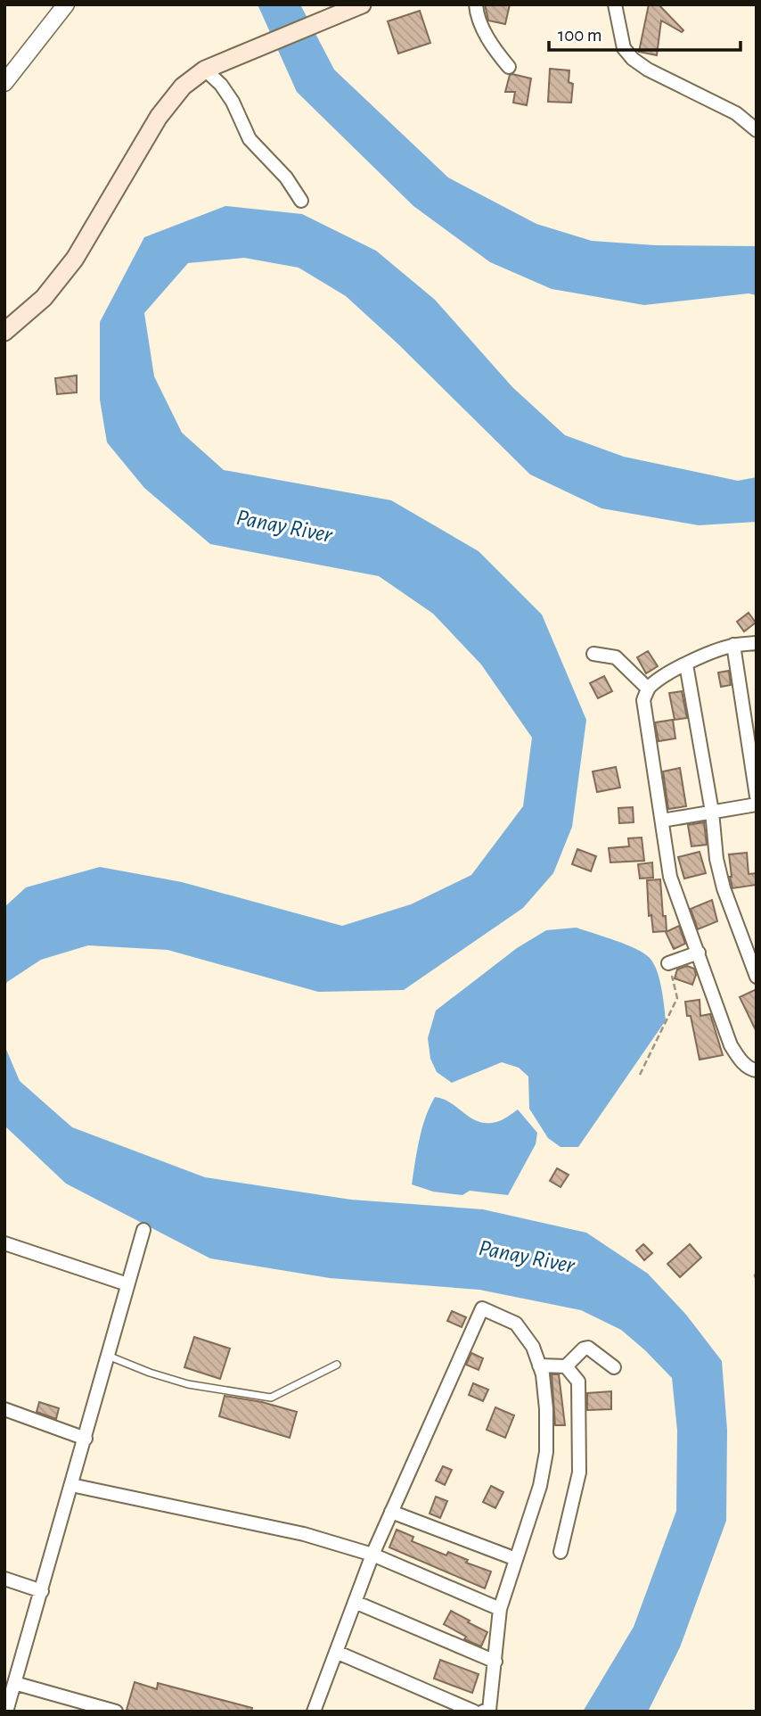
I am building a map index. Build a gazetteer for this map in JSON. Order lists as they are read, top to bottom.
{
  "water": ["Panay River"],
  "scale_bar": "100 m"
}
